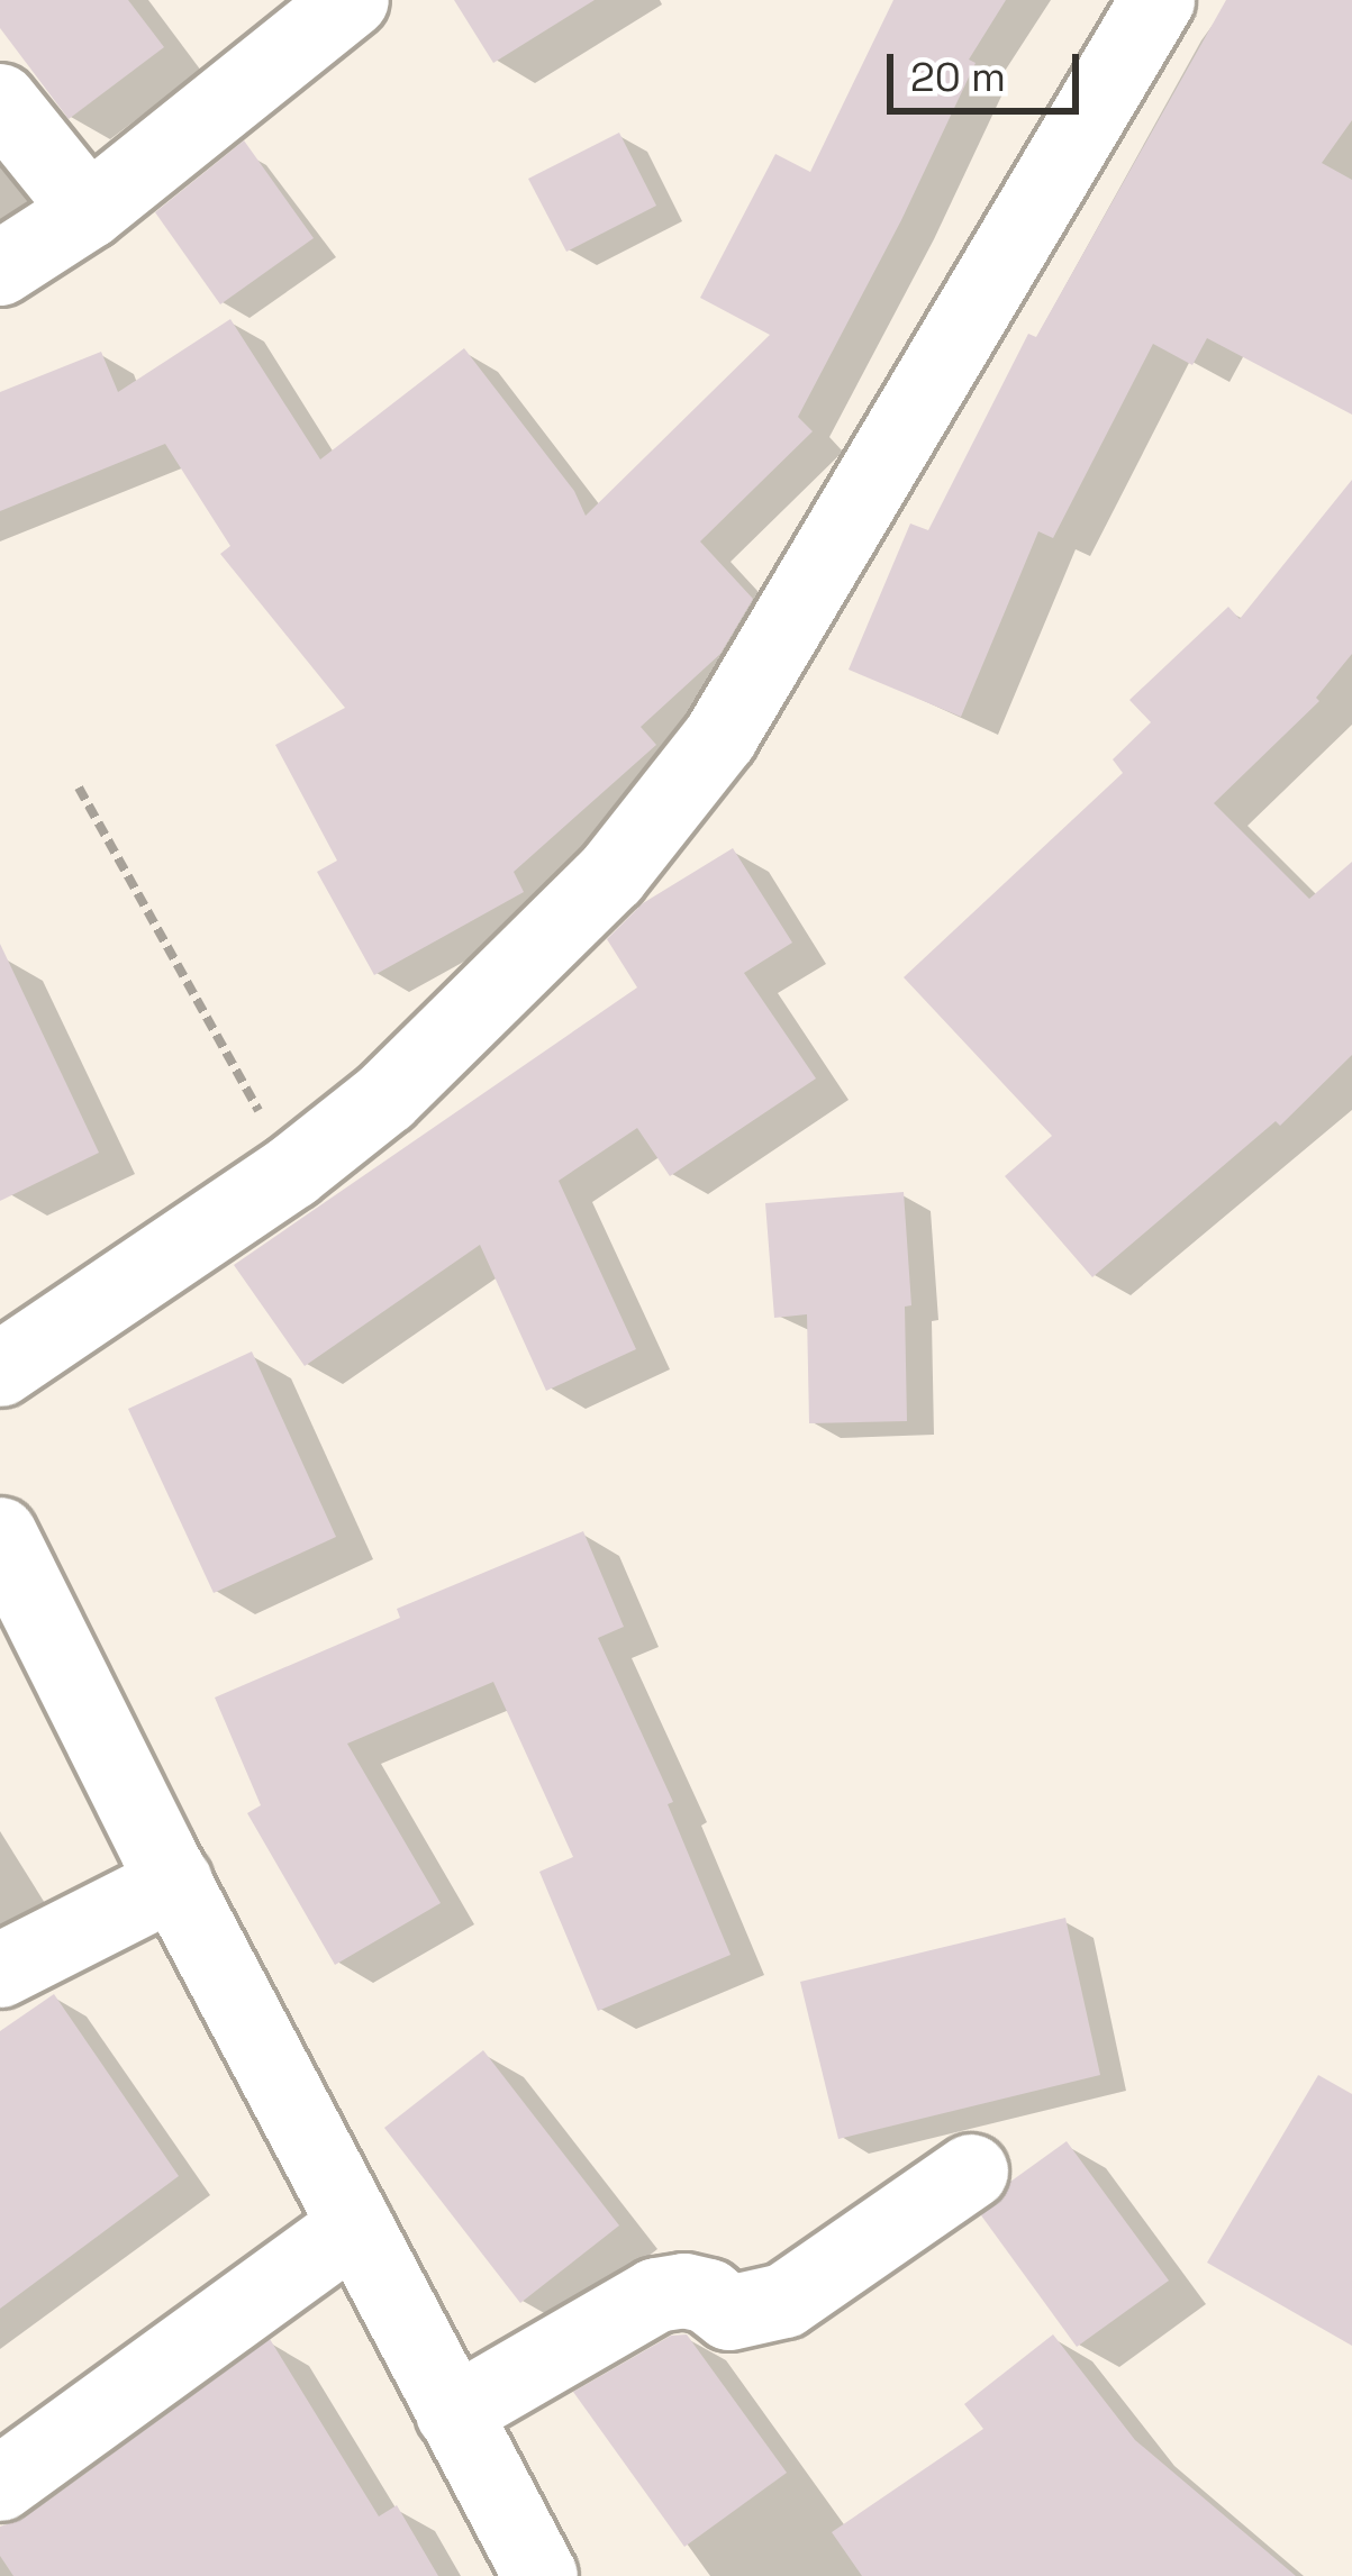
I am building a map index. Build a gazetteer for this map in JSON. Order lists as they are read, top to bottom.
{
  "scale_bar": "20 m"
}
